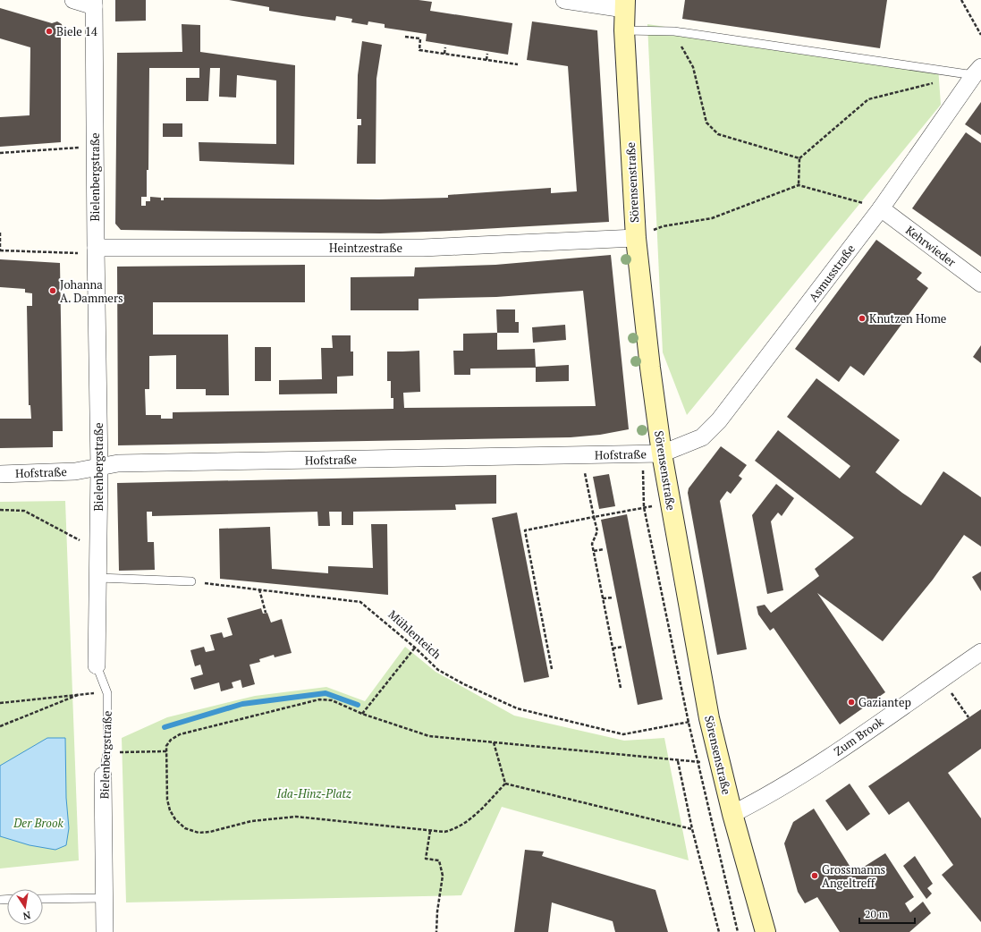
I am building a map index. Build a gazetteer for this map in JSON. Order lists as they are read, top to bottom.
{
  "streets": {
    "main road": ["Sörensenstraße"],
    "street": [
      "Bielenbergstraße",
      "Kehrwieder",
      "Heintzestraße",
      "Asmusstraße",
      "Hofstraße",
      "Zum Brook"
    ],
    "path": ["Mühlenteich"]
  },
  "crossings": [
    ["Bielenbergstraße", "Heintzestraße"],
    ["Bielenbergstraße", "Hofstraße"],
    ["Sörensenstraße", "Heintzestraße"],
    ["Sörensenstraße", "Asmusstraße"],
    ["Sörensenstraße", "Hofstraße"],
    ["Sörensenstraße", "Mühlenteich"],
    ["Sörensenstraße", "Zum Brook"],
    ["Kehrwieder", "Asmusstraße"],
    ["Asmusstraße", "Hofstraße"]
  ],
  "parks": ["Ida-Hinz-Platz", "Der Brook"],
  "places": [
    "Biele 14",
    "Johanna A. Dammers",
    "Knutzen Home",
    "Gaziantep",
    "Grossmanns Angeltreff"
  ],
  "scale_bar": "20 m",
  "north": "bottom"
}
